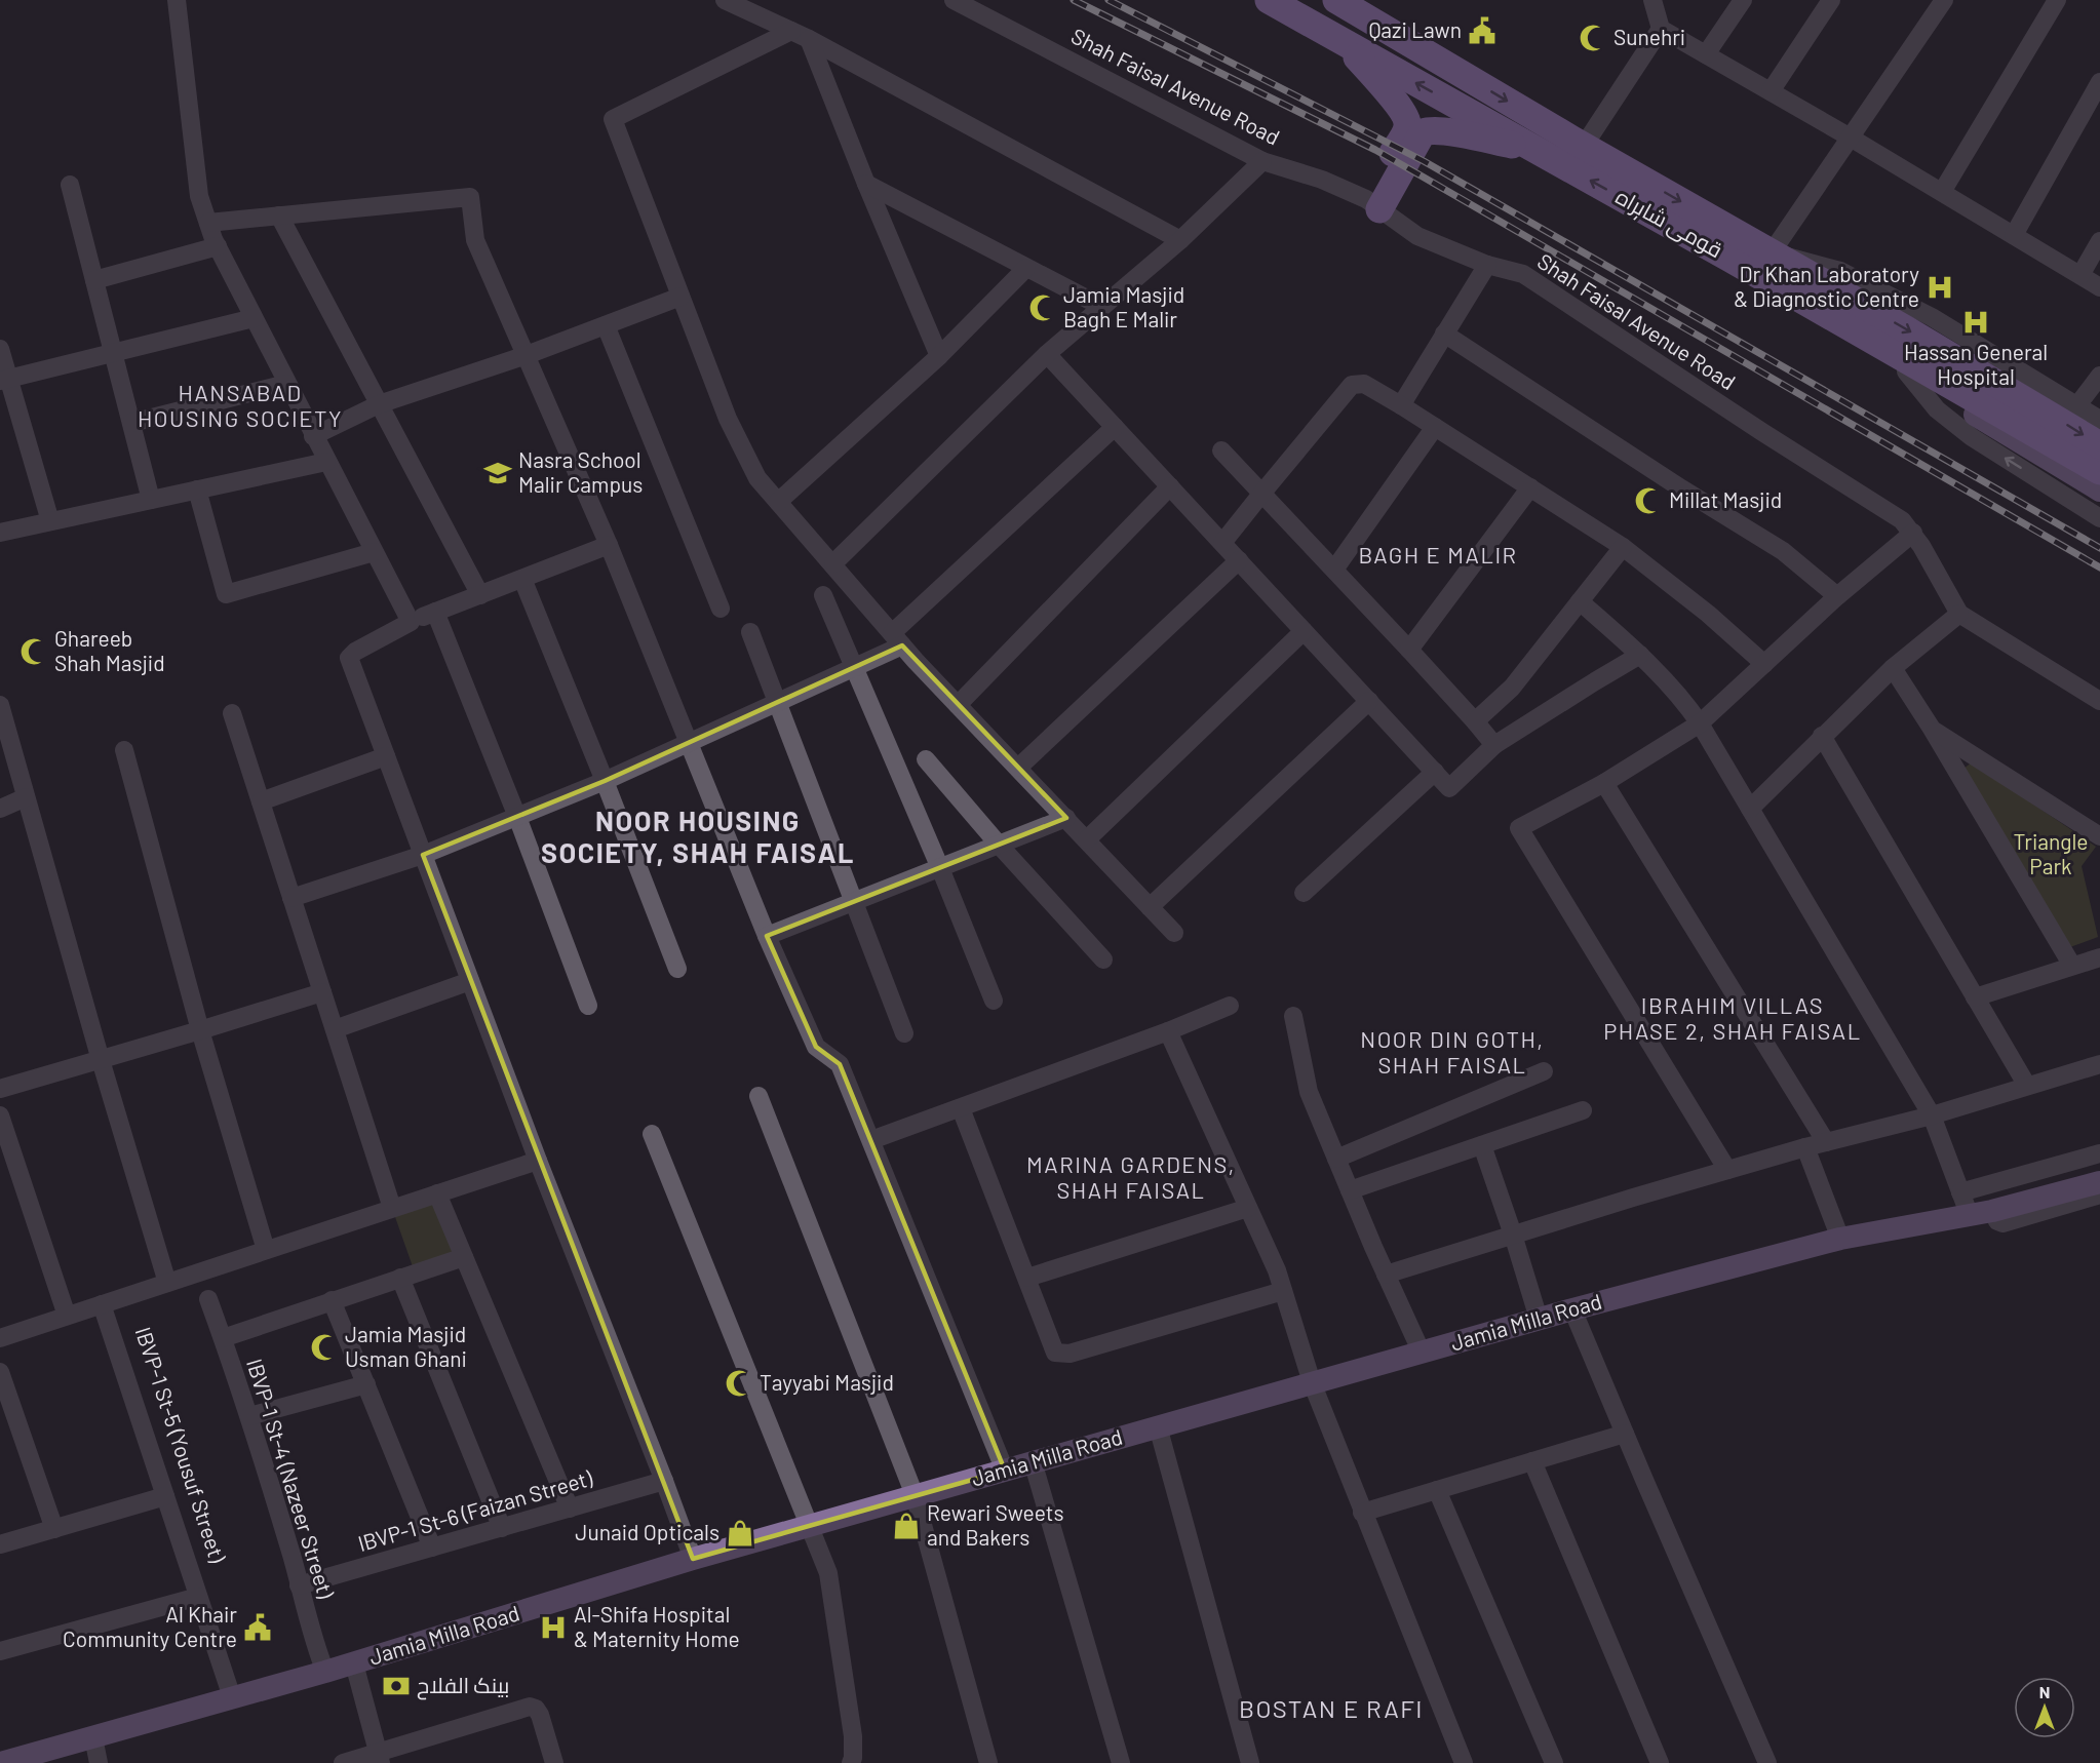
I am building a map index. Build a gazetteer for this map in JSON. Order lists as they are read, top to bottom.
{
  "streets": {
    "highway": ["قومی شاہراہ"],
    "main road": ["Jamia Milla Road"],
    "street": [
      "Shah Faisal Avenue Road",
      "IBVP-1 St-5 (Yousuf Street)",
      "IBVP-1 St-4 (Nazeer Street)",
      "IBVP-1 St-6 (Faizan Street)"
    ]
  },
  "crossings": [
    ["Jamia Milla Road", "IBVP-1 St-4 (Nazeer Street)"],
    ["IBVP-1 St-4 (Nazeer Street)", "IBVP-1 St-6 (Faizan Street)"]
  ],
  "districts": [
    "HANSABAD HOUSING SOCIETY",
    "BAGH E MALIR",
    "NOOR HOUSING SOCIETY, SHAH FAISAL",
    "IBRAHIM VILLAS PHASE 2, SHAH FAISAL",
    "NOOR DIN GOTH, SHAH FAISAL",
    "MARINA GARDENS, SHAH FAISAL",
    "BOSTAN E RAFI"
  ],
  "parks": ["Triangle Park"],
  "places": {
    "public building": ["Qazi Lawn", "Al Khair Community Centre"],
    "mosque": [
      "Sunehri",
      "Jamia Masjid Bagh E Malir",
      "Millat Masjid",
      "Ghareeb Shah Masjid",
      "Jamia Masjid Usman Ghani",
      "Tayyabi Masjid"
    ],
    "hospital": ["Dr Khan Laboratory & Diagnostic Centre", "Hassan General Hospital", "Al-Shifa Hospital & Maternity Home"],
    "school or university": ["Nasra School Malir Campus"],
    "shop": ["Rewari Sweets and Bakers", "Junaid Opticals"],
    "bank": ["بینک الفلاح"]
  },
  "north": "top"
}
